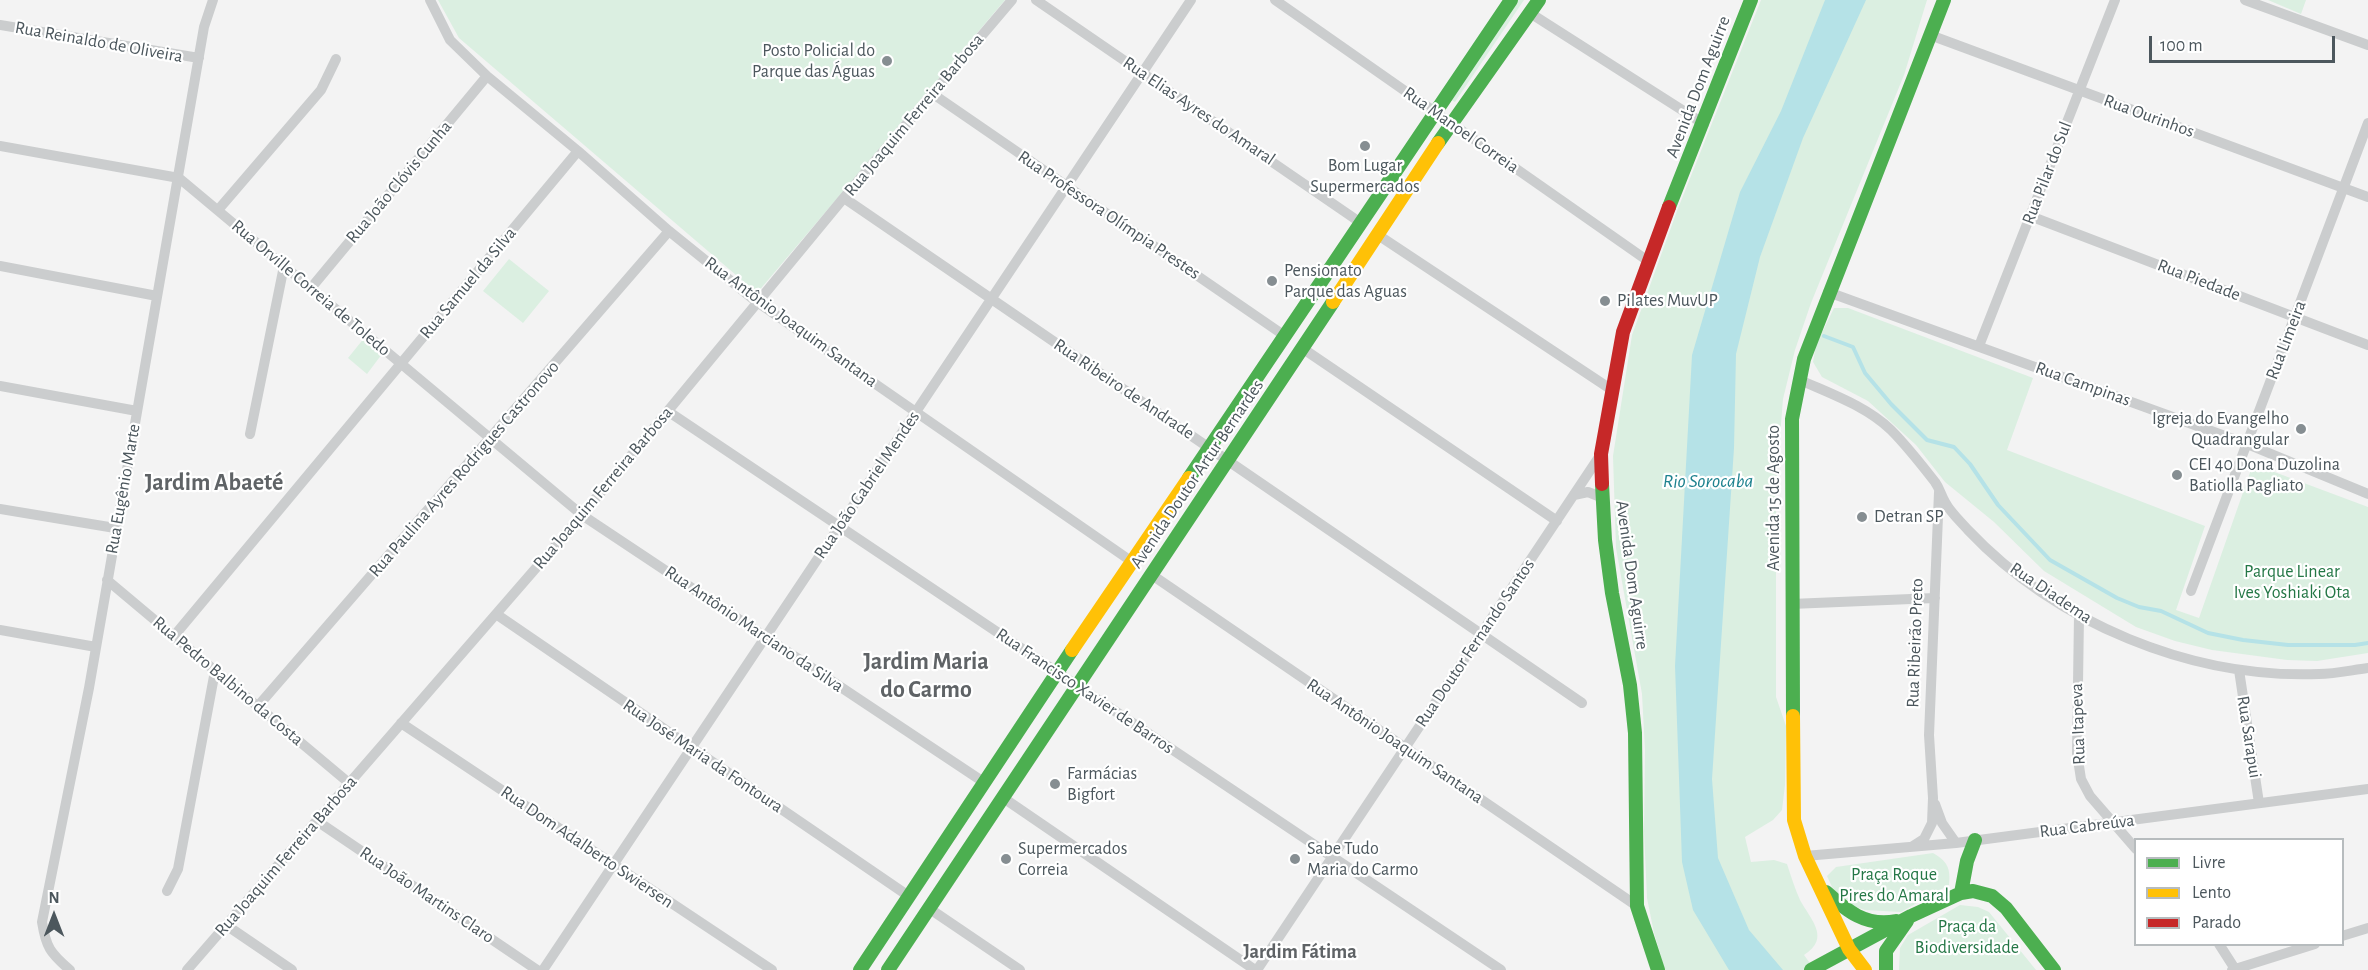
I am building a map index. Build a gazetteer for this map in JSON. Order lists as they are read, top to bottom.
{
  "streets": {
    "main road": ["Avenida Dom Aguirre", "Avenida Doutor Artur Bernardes", "Avenida 15 de Agosto"],
    "street": [
      "Rua Reinaldo de Oliveira",
      "Rua Elias Ayres do Amaral",
      "Rua Joaquim Ferreira Barbosa",
      "Rua Ourinhos",
      "Rua Manoel Correia",
      "Rua Pilar do Sul",
      "Rua João Clóvis Cunha",
      "Rua Professora Olímpia Prestes",
      "Rua Piedade",
      "Rua Samuel da Silva",
      "Rua Orville Correia de Toledo",
      "Rua Antônio Joaquim Santana",
      "Rua Limeira",
      "Rua Campinas",
      "Rua Ribeiro de Andrade",
      "Rua Paulina Ayres Rodrigues Castronovo",
      "Rua João Gabriel Mendes",
      "Rua Eugênio Marte",
      "Rua Diadema",
      "Rua Antônio Marciano da Silva",
      "Rua Doutor Fernando Santos",
      "Rua Ribeirão Preto",
      "Rua Pedro Balbino da Costa",
      "Rua Francisco Xavier de Barros",
      "Rua Itapeva",
      "Rua Sarapui",
      "Rua José Maria da Fontoura",
      "Rua Cabreúva",
      "Rua Dom Adalberto Swiersen",
      "Rua João Martins Claro"
    ]
  },
  "crossings": [
    ["Rua Reinaldo de Oliveira", "Rua Eugênio Marte"],
    ["Avenida Dom Aguirre", "Rua Manoel Correia"],
    ["Avenida Dom Aguirre", "Rua Antônio Joaquim Santana"],
    ["Avenida Dom Aguirre", "Rua Doutor Fernando Santos"],
    ["Rua Elias Ayres do Amaral", "Avenida Doutor Artur Bernardes"],
    ["Rua Elias Ayres do Amaral", "Rua João Gabriel Mendes"],
    ["Rua Joaquim Ferreira Barbosa", "Rua Professora Olímpia Prestes"],
    ["Rua Joaquim Ferreira Barbosa", "Rua Orville Correia de Toledo"],
    ["Rua Joaquim Ferreira Barbosa", "Rua Antônio Joaquim Santana"],
    ["Rua Joaquim Ferreira Barbosa", "Rua Ribeiro de Andrade"],
    ["Rua Joaquim Ferreira Barbosa", "Rua Antônio Marciano da Silva"],
    ["Rua Joaquim Ferreira Barbosa", "Rua Pedro Balbino da Costa"],
    ["Rua Joaquim Ferreira Barbosa", "Rua Francisco Xavier de Barros"],
    ["Rua Joaquim Ferreira Barbosa", "Rua José Maria da Fontoura"],
    ["Rua Joaquim Ferreira Barbosa", "Rua Dom Adalberto Swiersen"],
    ["Rua Joaquim Ferreira Barbosa", "Rua João Martins Claro"],
    ["Rua Ourinhos", "Rua Pilar do Sul"],
    ["Rua Ourinhos", "Rua Limeira"],
    ["Rua Ourinhos", "Avenida 15 de Agosto"],
    ["Rua Manoel Correia", "Avenida Doutor Artur Bernardes"],
    ["Rua Pilar do Sul", "Rua Piedade"],
    ["Rua Pilar do Sul", "Rua Campinas"],
    ["Rua João Clóvis Cunha", "Rua Orville Correia de Toledo"],
    ["Rua João Clóvis Cunha", "Rua Antônio Joaquim Santana"],
    ["Rua Professora Olímpia Prestes", "Avenida Doutor Artur Bernardes"],
    ["Rua Professora Olímpia Prestes", "Rua João Gabriel Mendes"],
    ["Rua Piedade", "Rua Limeira"],
    ["Rua Samuel da Silva", "Rua Orville Correia de Toledo"],
    ["Rua Samuel da Silva", "Rua Antônio Joaquim Santana"],
    ["Rua Samuel da Silva", "Rua Pedro Balbino da Costa"],
    ["Rua Orville Correia de Toledo", "Rua Paulina Ayres Rodrigues Castronovo"],
    ["Rua Orville Correia de Toledo", "Rua Eugênio Marte"],
    ["Rua Orville Correia de Toledo", "Rua Antônio Marciano da Silva"],
    ["Rua Antônio Joaquim Santana", "Rua Paulina Ayres Rodrigues Castronovo"],
    ["Rua Antônio Joaquim Santana", "Avenida Doutor Artur Bernardes"],
    ["Rua Antônio Joaquim Santana", "Rua João Gabriel Mendes"],
    ["Rua Antônio Joaquim Santana", "Rua Doutor Fernando Santos"],
    ["Rua Limeira", "Rua Campinas"],
    ["Rua Campinas", "Avenida 15 de Agosto"],
    ["Rua Ribeiro de Andrade", "Avenida Doutor Artur Bernardes"],
    ["Rua Ribeiro de Andrade", "Rua João Gabriel Mendes"],
    ["Rua Ribeiro de Andrade", "Rua Doutor Fernando Santos"],
    ["Rua Paulina Ayres Rodrigues Castronovo", "Rua Pedro Balbino da Costa"],
    ["Avenida Doutor Artur Bernardes", "Rua Antônio Marciano da Silva"],
    ["Avenida Doutor Artur Bernardes", "Rua Francisco Xavier de Barros"],
    ["Avenida Doutor Artur Bernardes", "Rua José Maria da Fontoura"],
    ["Rua João Gabriel Mendes", "Rua Antônio Marciano da Silva"],
    ["Rua João Gabriel Mendes", "Rua Francisco Xavier de Barros"],
    ["Rua João Gabriel Mendes", "Rua José Maria da Fontoura"],
    ["Rua João Gabriel Mendes", "Rua Dom Adalberto Swiersen"],
    ["Rua Eugênio Marte", "Rua Pedro Balbino da Costa"],
    ["Avenida 15 de Agosto", "Rua Diadema"],
    ["Avenida 15 de Agosto", "Rua Cabreúva"],
    ["Rua Diadema", "Rua Ribeirão Preto"],
    ["Rua Diadema", "Rua Itapeva"],
    ["Rua Diadema", "Rua Sarapui"],
    ["Rua Doutor Fernando Santos", "Rua Francisco Xavier de Barros"],
    ["Rua Ribeirão Preto", "Rua Cabreúva"],
    ["Rua Itapeva", "Rua Cabreúva"],
    ["Rua Sarapui", "Rua Cabreúva"]
  ],
  "districts": ["Jardim Abaeté", "Jardim Maria do Carmo", "Jardim Fátima"],
  "water": ["Rio Sorocaba"],
  "parks": ["Parque Linear Ives Yoshiaki Ota", "Praça Roque Pires do Amaral", "Praça da Biodiversidade"],
  "places": [
    "Posto Policial do Parque das Águas",
    "Bom Lugar Supermercados",
    "Pensionato Parque das Aguas",
    "Pilates MuvUP",
    "Igreja do Evangelho Quadrangular",
    "CEI 40 Dona Duzolina Batiolla Pagliato",
    "Detran SP",
    "Farmácias Bigfort",
    "Supermercados Correia",
    "Sabe Tudo Maria do Carmo"
  ],
  "legend": ["Livre", "Lento", "Parado"],
  "scale_bar": "100 m",
  "north": "top"
}
